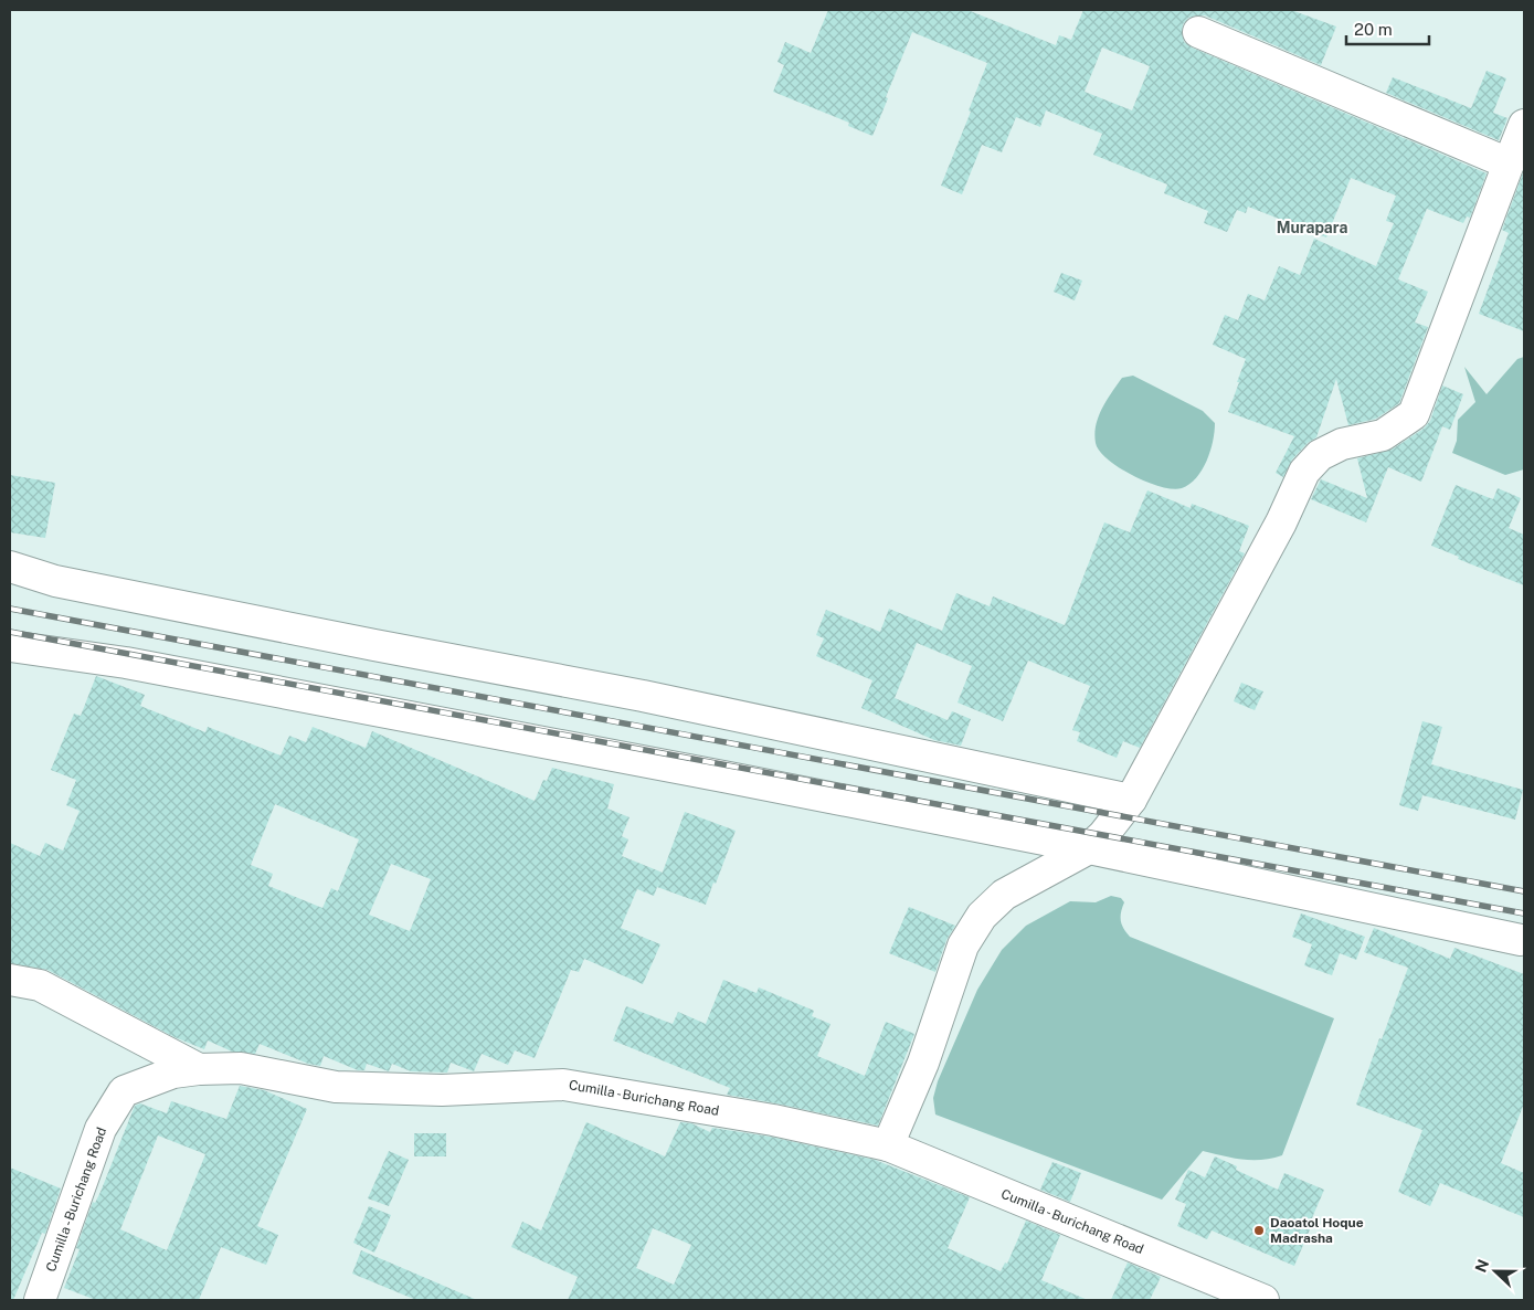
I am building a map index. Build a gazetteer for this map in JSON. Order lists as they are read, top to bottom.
{
  "streets": {
    "street": ["Cumilla - Burichang Road"]
  },
  "districts": ["Murapara"],
  "places": ["Daoatol Hoque Madrasha"],
  "scale_bar": "20 m",
  "north": "left"
}
